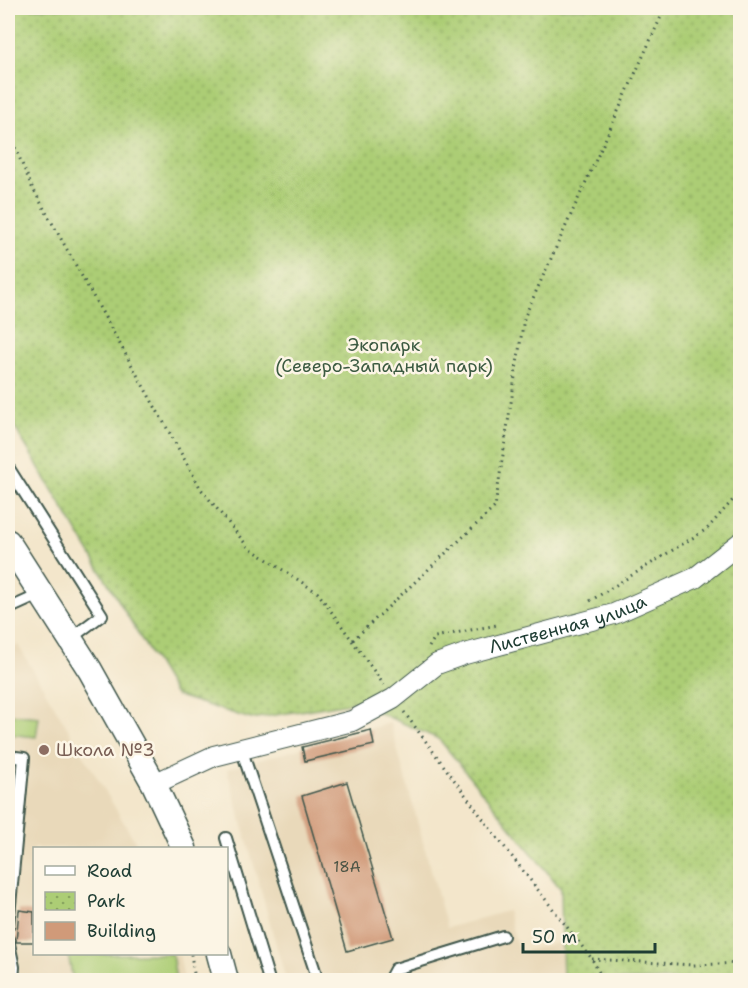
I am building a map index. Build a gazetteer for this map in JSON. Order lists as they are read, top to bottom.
{
  "streets": {
    "street": ["Лиственная улица"]
  },
  "parks": ["Экопарк (Северо-Западный парк)"],
  "places": ["Школа №3"],
  "house_numbers": ["18А"],
  "legend": ["Road", "Park", "Building"],
  "scale_bar": "50 m"
}
